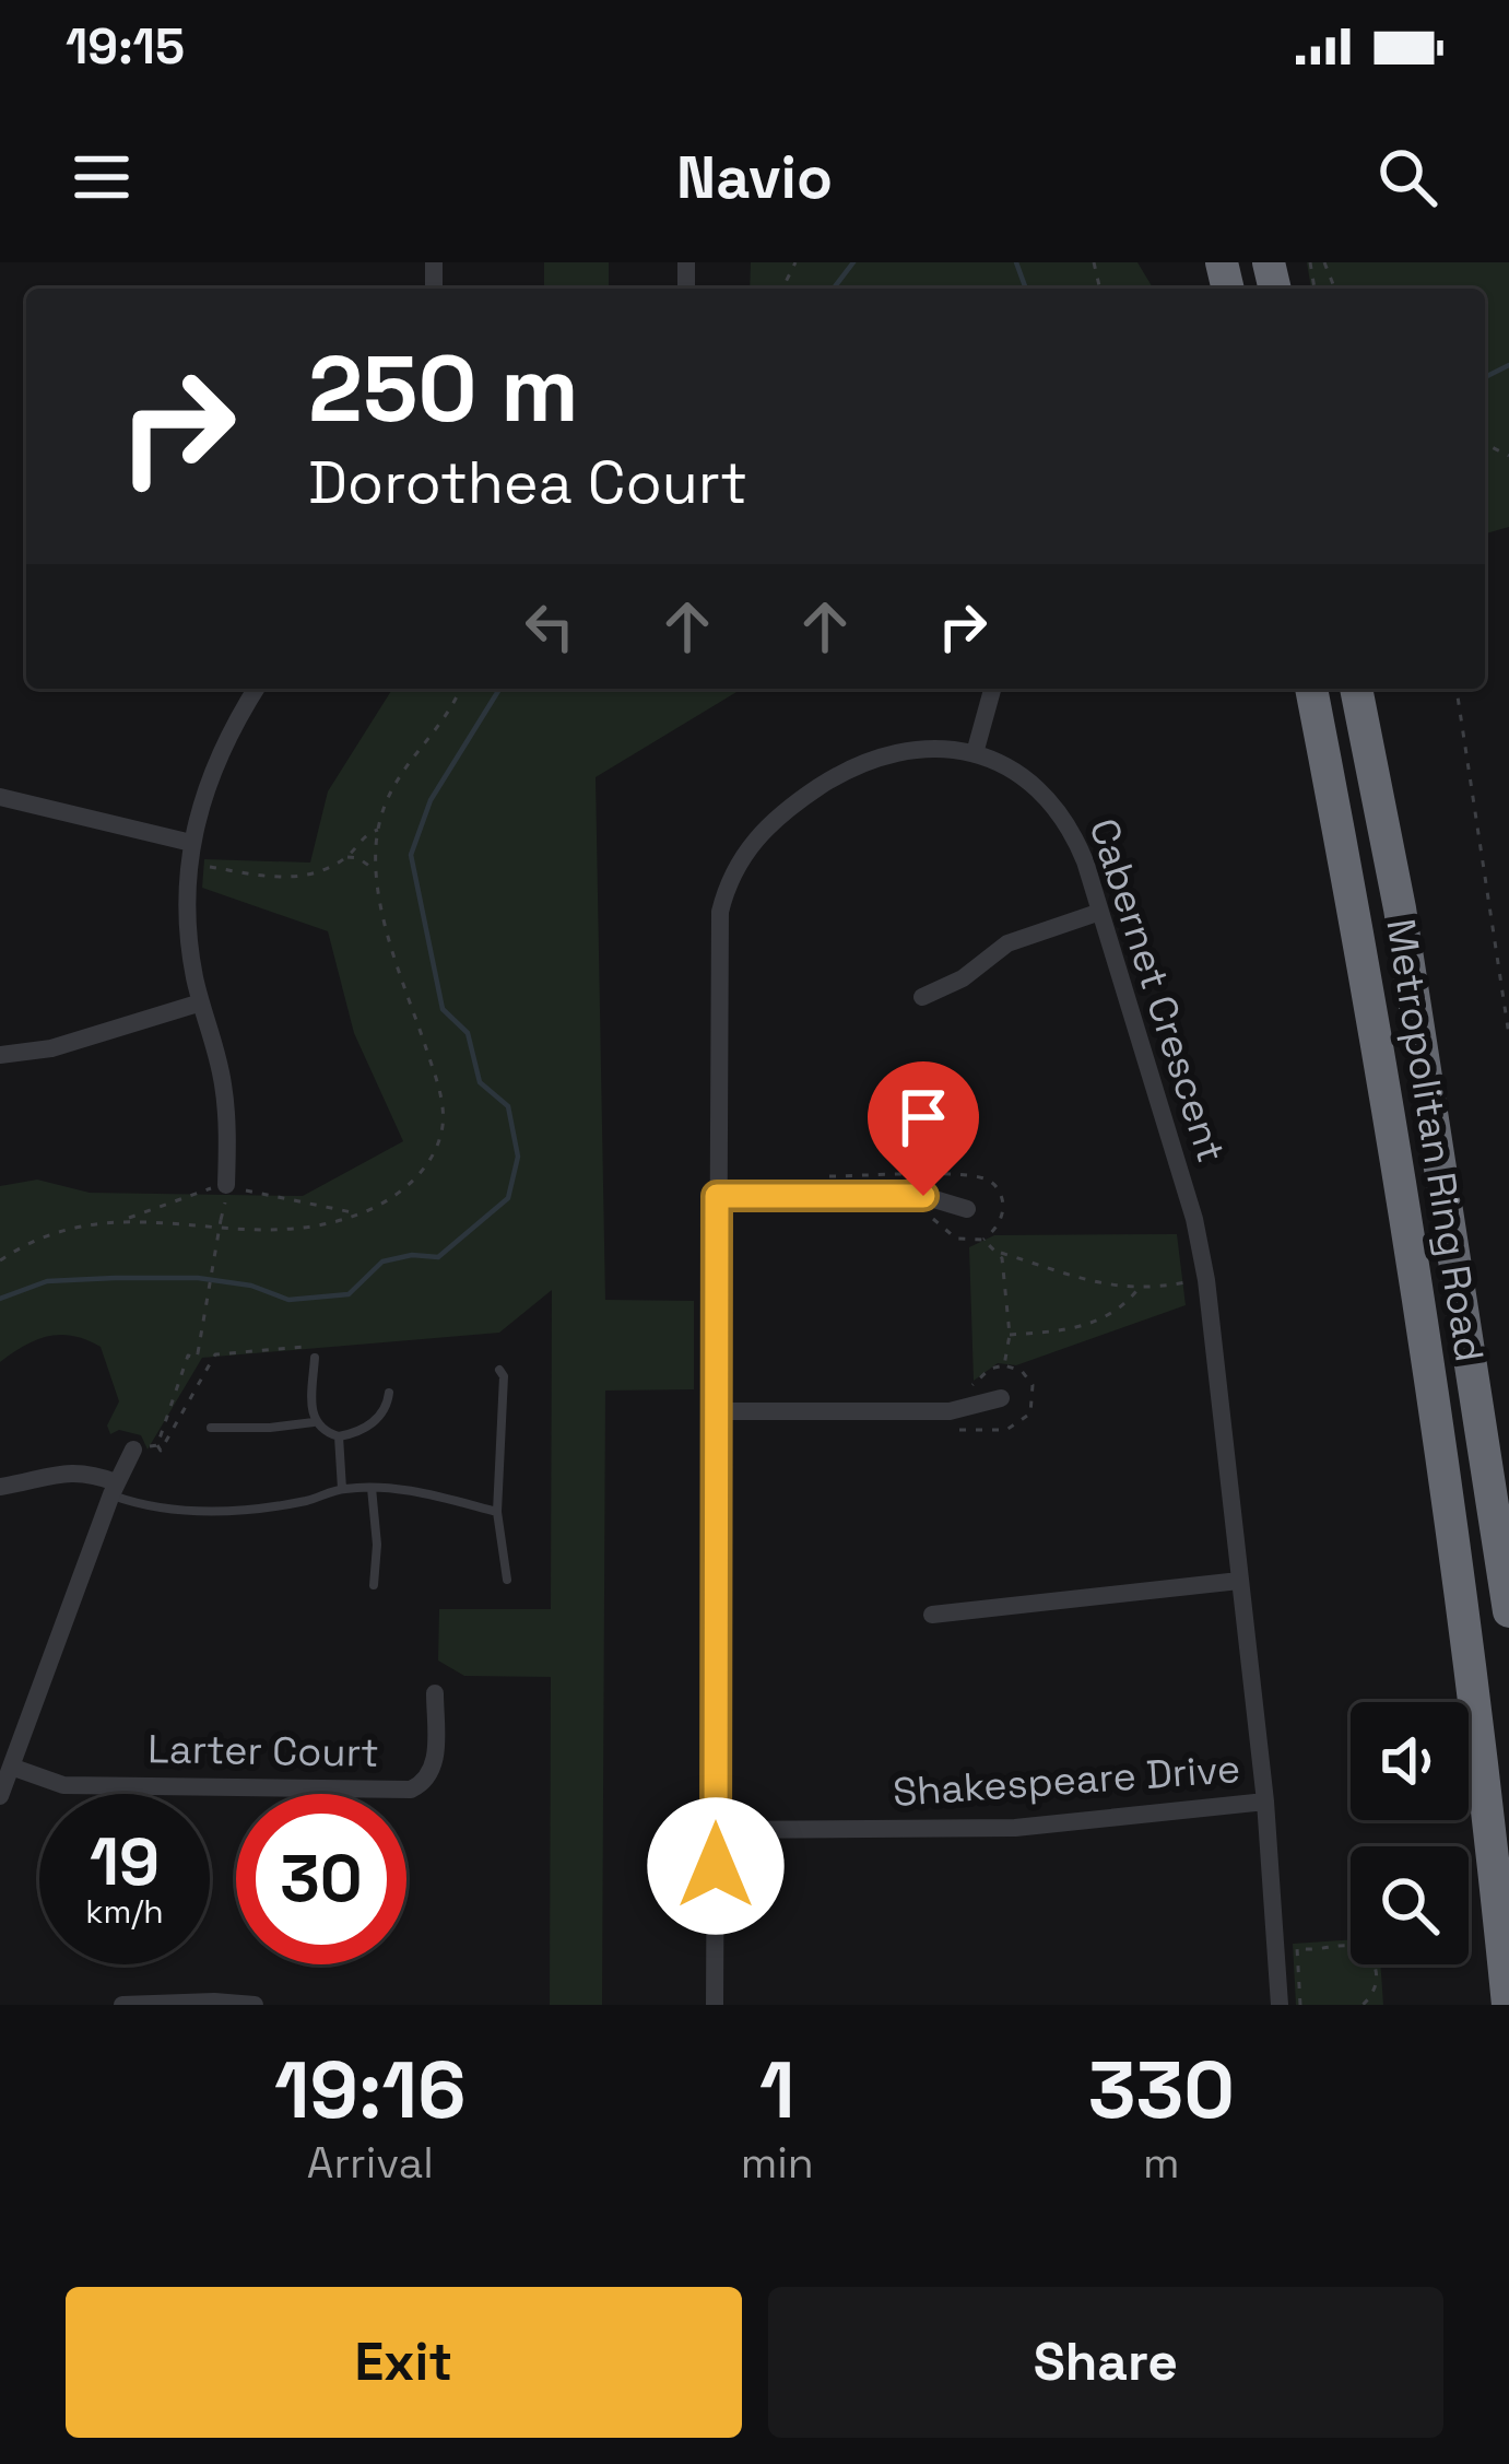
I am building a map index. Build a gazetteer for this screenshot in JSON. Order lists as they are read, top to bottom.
{
  "streets": {
    "highway": ["Metropolitan Ring Road"],
    "street": ["Cabernet Crescent", "Larter Court", "Shakespeare Drive"]
  },
  "crossings": [
    ["Cabernet Crescent", "Shakespeare Drive"]
  ],
  "page": {
    "status": "19:15",
    "header": "Navio",
    "turn": ["250 m", "Dorothea Court"],
    "speed": "19 km/h",
    "limit": "30",
    "eta": [
      "19:16",
      "Arrival",
      "1",
      "min",
      "330",
      "m"
    ],
    "buttons": ["Exit", "Share"]
  }
}
